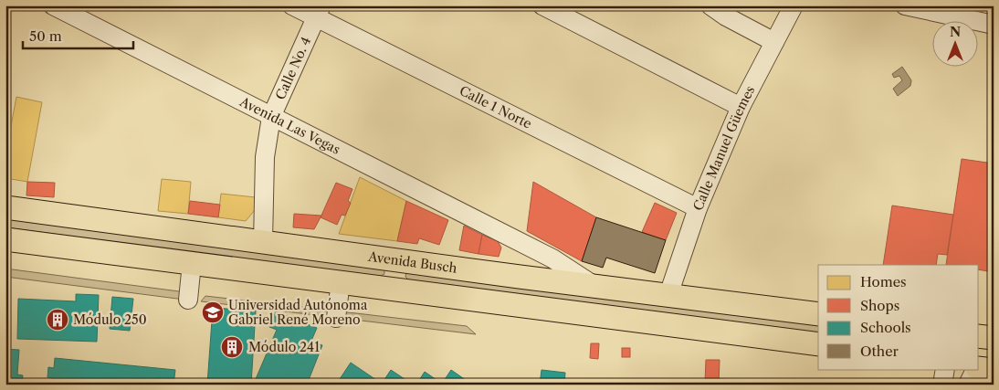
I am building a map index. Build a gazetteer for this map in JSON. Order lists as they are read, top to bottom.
{
  "streets": {
    "main road": ["Avenida Busch"],
    "street": [
      "Calle No. 4",
      "Calle 1 Norte",
      "Avenida Las Vegas",
      "Calle Manuel Güemes"
    ]
  },
  "crossings": [
    ["Calle No. 4", "Calle 1 Norte"],
    ["Calle No. 4", "Avenida Las Vegas"],
    ["Calle No. 4", "Avenida Busch"],
    ["Calle 1 Norte", "Calle Manuel Güemes"],
    ["Avenida Las Vegas", "Avenida Busch"],
    ["Calle Manuel Güemes", "Avenida Busch"]
  ],
  "places": {
    "school or university": ["Universidad Autónoma Gabriel René Moreno"],
    "building": ["Módulo 250", "Módulo 241"]
  },
  "legend": [
    "Homes",
    "Shops",
    "Schools",
    "Other"
  ],
  "scale_bar": "50 m",
  "north": "top"
}
